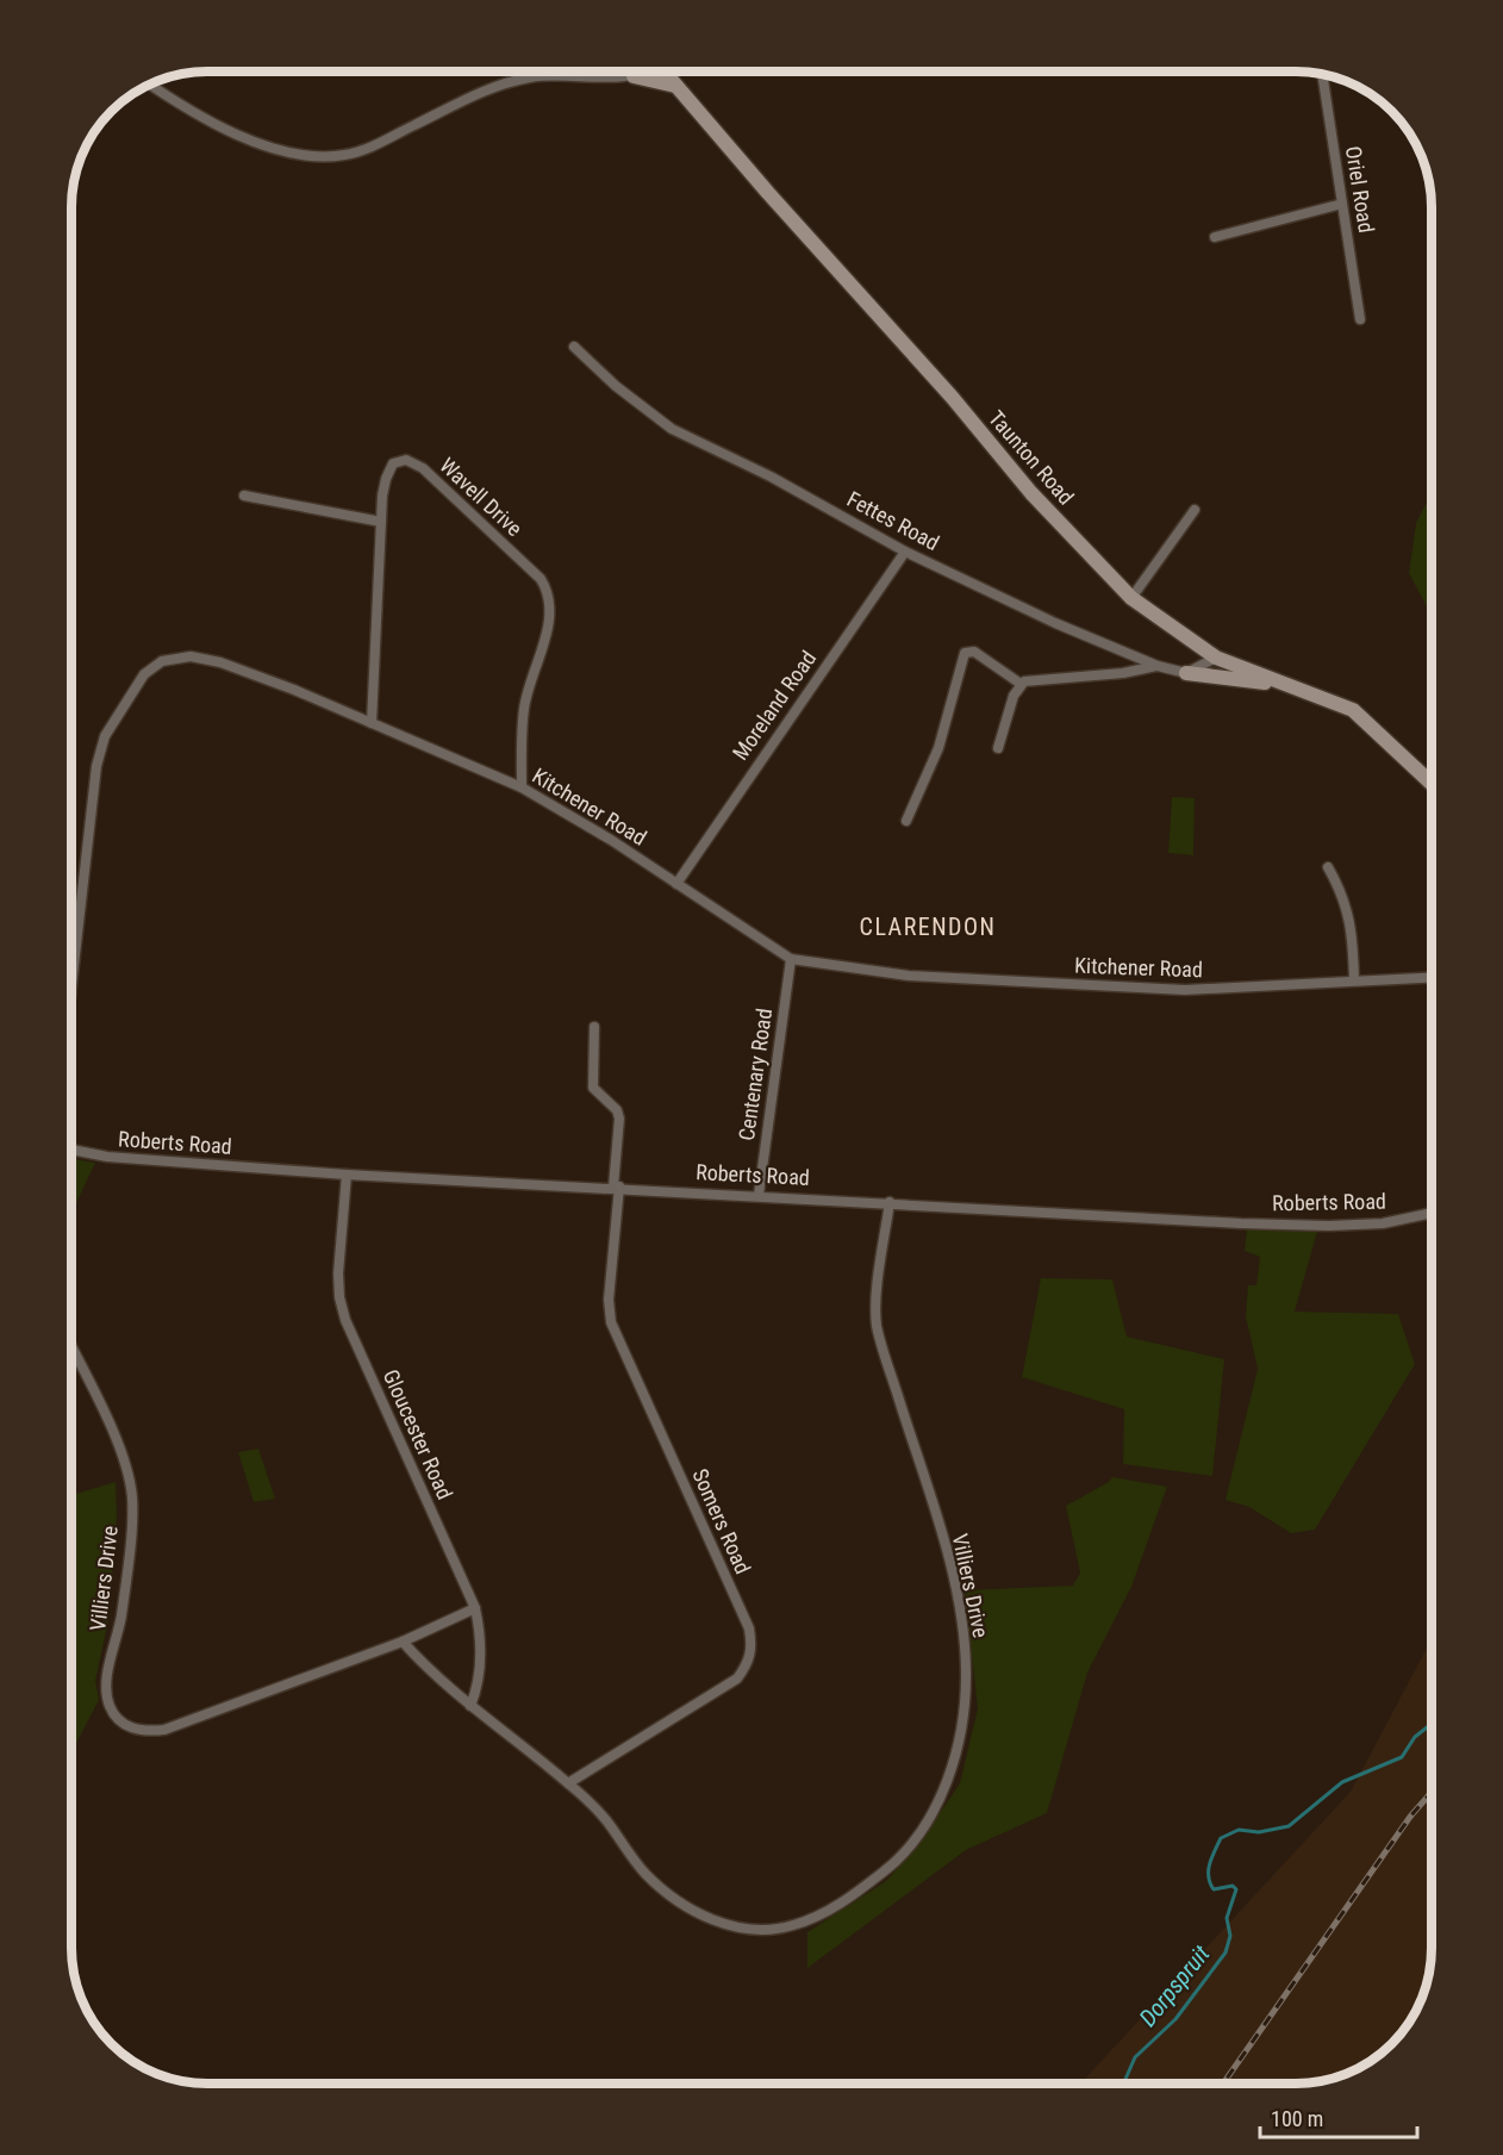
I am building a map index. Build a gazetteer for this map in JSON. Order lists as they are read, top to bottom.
{
  "streets": {
    "street": [
      "Oriel Road",
      "Taunton Road",
      "Wavell Drive",
      "Fettes Road",
      "Moreland Road",
      "Kitchener Road",
      "Centenary Road",
      "Roberts Road",
      "Gloucester Road",
      "Somers Road",
      "Villiers Drive"
    ]
  },
  "crossings": [
    ["Wavell Drive", "Kitchener Road"],
    ["Fettes Road", "Moreland Road"],
    ["Moreland Road", "Kitchener Road"],
    ["Kitchener Road", "Centenary Road"],
    ["Centenary Road", "Roberts Road"],
    ["Roberts Road", "Gloucester Road"],
    ["Roberts Road", "Somers Road"],
    ["Roberts Road", "Villiers Drive"],
    ["Gloucester Road", "Villiers Drive"],
    ["Somers Road", "Villiers Drive"]
  ],
  "districts": ["CLARENDON"],
  "water": ["Dorpspruit"],
  "scale_bar": "100 m"
}
